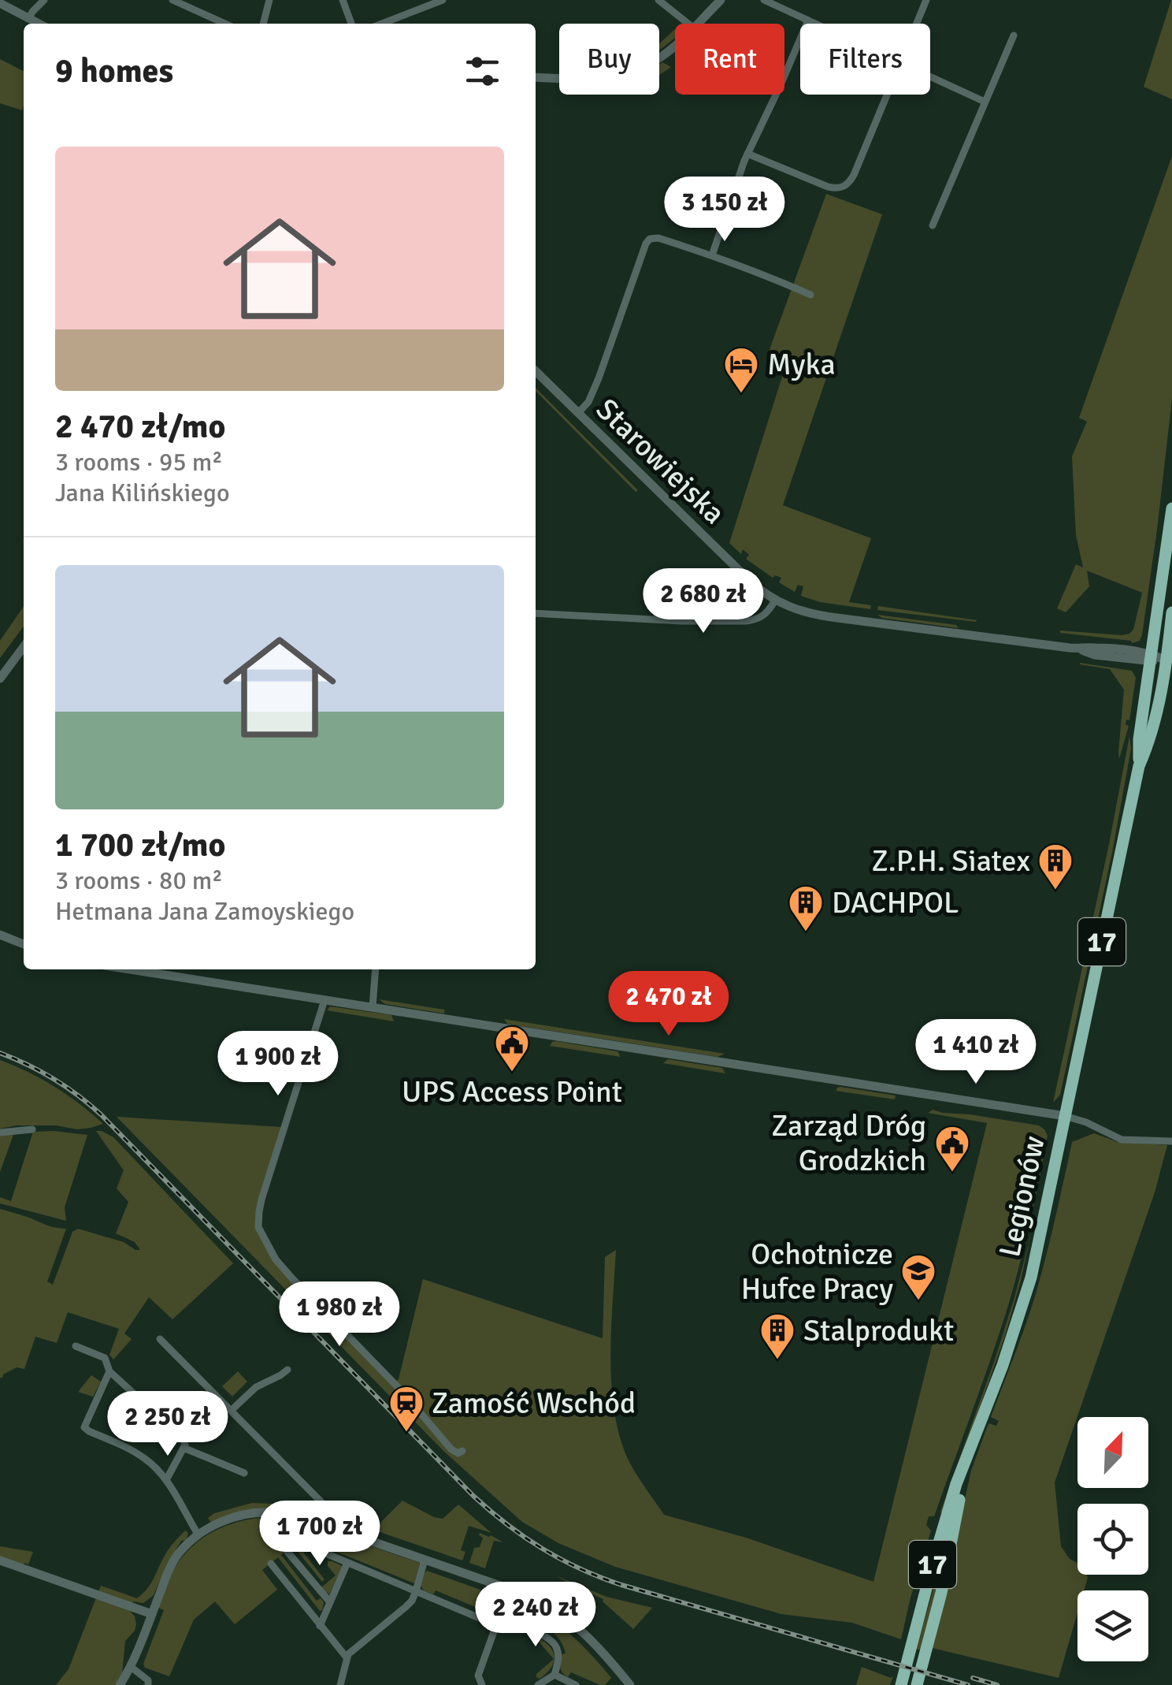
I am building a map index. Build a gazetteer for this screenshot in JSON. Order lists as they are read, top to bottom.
{
  "streets": {
    "highway": ["17", "Legionów"],
    "street": ["Starowiejska"]
  },
  "crossings": [
    ["Starowiejska", "Legionów"]
  ],
  "places": {
    "hotel": ["Myka"],
    "building": ["Z.P.H. Siatex", "DACHPOL", "Stalprodukt"],
    "public building": ["UPS Access Point", "Zarząd Dróg Grodzkich"],
    "school or university": ["Ochotnicze Hufce Pracy"],
    "station": ["Zamość Wschód"]
  },
  "north": "top right",
  "page": {
    "chip": ["Buy", "Rent", "Filters"],
    "heading": "9 homes",
    "list": [
      {
        "name": "2 470 zł/mo",
        "note": "3 rooms · 95 m² · Jana Kilińskiego"
      },
      {
        "name": "1 700 zł/mo",
        "note": "3 rooms · 80 m² · Hetmana Jana Zamoyskiego"
      }
    ],
    "price": [
      "3 150 zł",
      "2 680 zł",
      "2 470 zł",
      "1 410 zł",
      "1 900 zł",
      "1 980 zł",
      "2 250 zł",
      "1 700 zł",
      "2 240 zł"
    ]
  }
}
